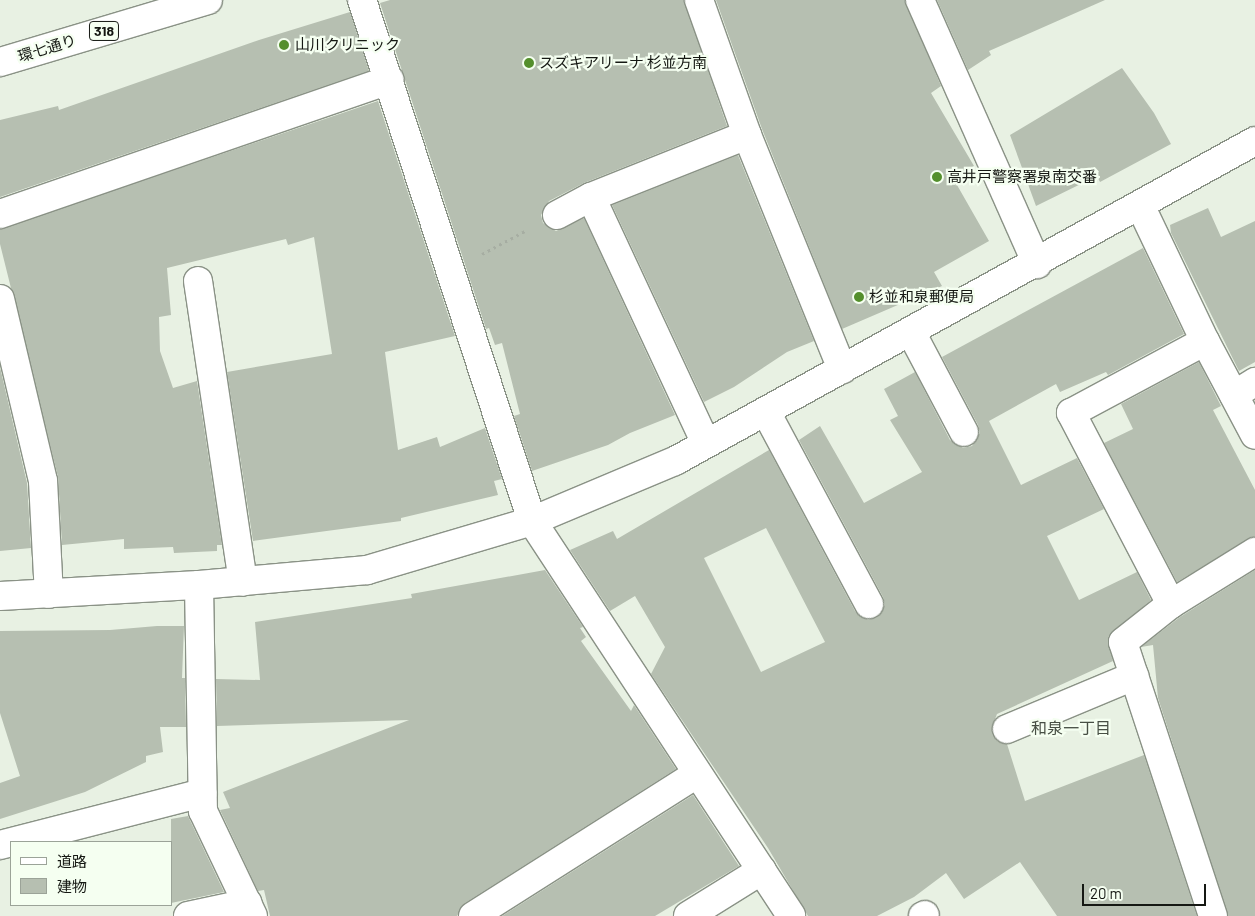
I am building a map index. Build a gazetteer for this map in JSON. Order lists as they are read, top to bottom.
{
  "streets": {
    "street": ["318", "環七通り"]
  },
  "districts": ["和泉一丁目"],
  "places": [
    "山川クリニック",
    "スズキアリーナ 杉並方南",
    "高井戸警察署泉南交番",
    "杉並和泉郵便局"
  ],
  "legend": ["道路", "建物"],
  "scale_bar": "20 m"
}
